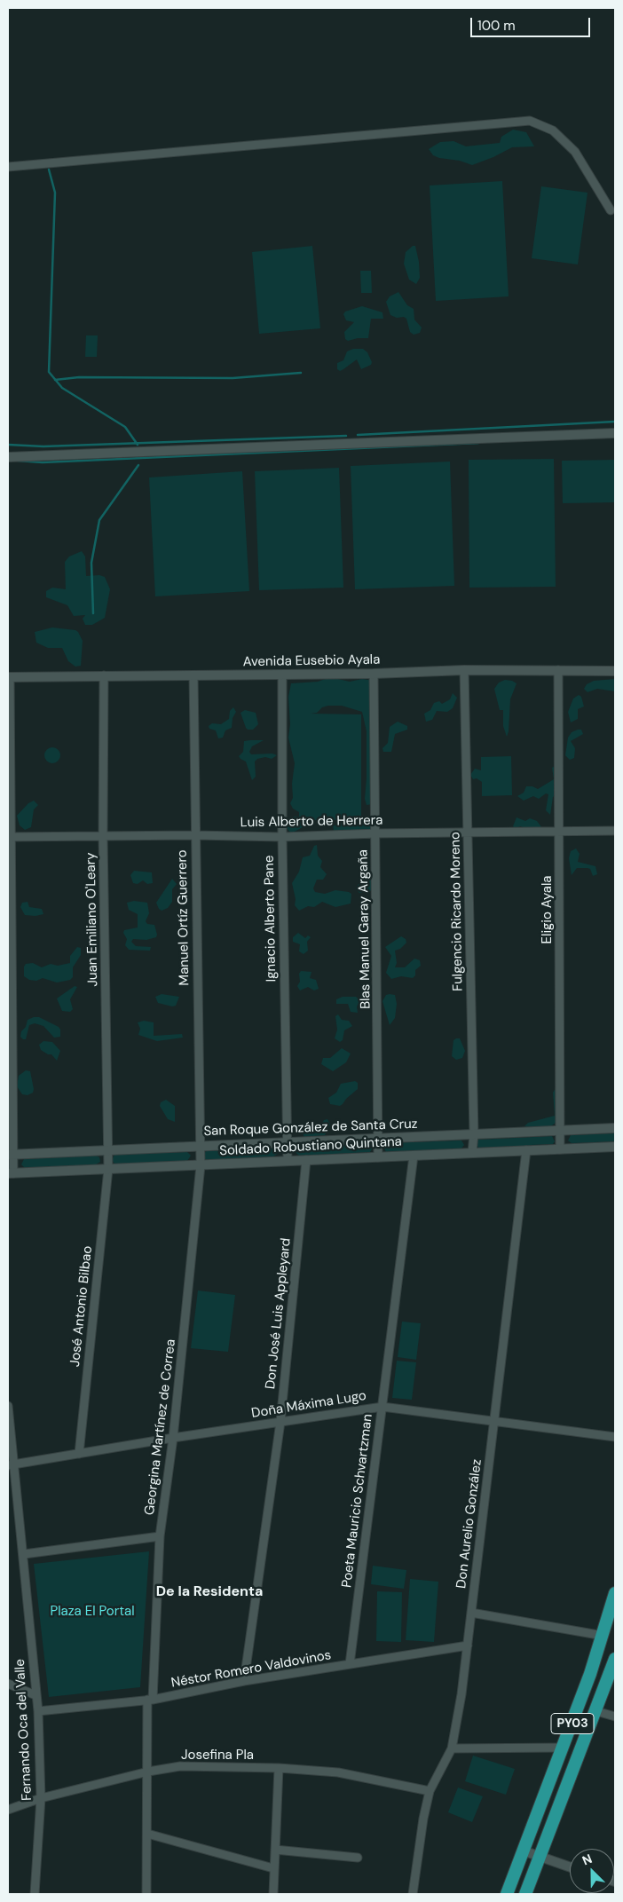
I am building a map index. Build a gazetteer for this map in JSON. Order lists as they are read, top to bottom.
{
  "streets": {
    "highway": ["PY03"],
    "street": [
      "Avenida Eusebio Ayala",
      "Luis Alberto de Herrera",
      "Eligio Ayala",
      "Fulgencio Ricardo Moreno",
      "Manuel Ortíz Guerrero",
      "Ignacio Alberto Pane",
      "Juan Emiliano O'Leary",
      "Blas Manuel Garay Argaña",
      "San Roque González de Santa Cruz",
      "Soldado Robustiano Quintana",
      "José Antonio Bilbao",
      "Don José Luis Appleyard",
      "Doña Máxima Lugo",
      "Georgina Martínez de Correa",
      "Poeta Mauricio Schvartzman",
      "Don Aurelio González",
      "Néstor Romero Valdovinos",
      "Fernando Oca del Valle",
      "Josefina Pla"
    ]
  },
  "crossings": [
    ["Avenida Eusebio Ayala", "Eligio Ayala"],
    ["Avenida Eusebio Ayala", "Fulgencio Ricardo Moreno"],
    ["Avenida Eusebio Ayala", "Manuel Ortíz Guerrero"],
    ["Avenida Eusebio Ayala", "Ignacio Alberto Pane"],
    ["Avenida Eusebio Ayala", "Juan Emiliano O'Leary"],
    ["Avenida Eusebio Ayala", "Blas Manuel Garay Argaña"],
    ["Luis Alberto de Herrera", "Eligio Ayala"],
    ["Luis Alberto de Herrera", "Fulgencio Ricardo Moreno"],
    ["Luis Alberto de Herrera", "Manuel Ortíz Guerrero"],
    ["Luis Alberto de Herrera", "Ignacio Alberto Pane"],
    ["Luis Alberto de Herrera", "Juan Emiliano O'Leary"],
    ["Luis Alberto de Herrera", "Blas Manuel Garay Argaña"],
    ["Eligio Ayala", "San Roque González de Santa Cruz"],
    ["Eligio Ayala", "Soldado Robustiano Quintana"],
    ["Fulgencio Ricardo Moreno", "San Roque González de Santa Cruz"],
    ["Fulgencio Ricardo Moreno", "Soldado Robustiano Quintana"],
    ["Manuel Ortíz Guerrero", "San Roque González de Santa Cruz"],
    ["Manuel Ortíz Guerrero", "Soldado Robustiano Quintana"],
    ["Manuel Ortíz Guerrero", "Georgina Martínez de Correa"],
    ["Ignacio Alberto Pane", "San Roque González de Santa Cruz"],
    ["Ignacio Alberto Pane", "Soldado Robustiano Quintana"],
    ["Juan Emiliano O'Leary", "San Roque González de Santa Cruz"],
    ["Juan Emiliano O'Leary", "Soldado Robustiano Quintana"],
    ["Juan Emiliano O'Leary", "José Antonio Bilbao"],
    ["Blas Manuel Garay Argaña", "San Roque González de Santa Cruz"],
    ["Blas Manuel Garay Argaña", "Soldado Robustiano Quintana"],
    ["Soldado Robustiano Quintana", "José Antonio Bilbao"],
    ["Soldado Robustiano Quintana", "Don José Luis Appleyard"],
    ["Soldado Robustiano Quintana", "Georgina Martínez de Correa"],
    ["Soldado Robustiano Quintana", "Poeta Mauricio Schvartzman"],
    ["Soldado Robustiano Quintana", "Don Aurelio González"],
    ["José Antonio Bilbao", "Doña Máxima Lugo"],
    ["Don José Luis Appleyard", "Doña Máxima Lugo"],
    ["Don José Luis Appleyard", "Néstor Romero Valdovinos"],
    ["Doña Máxima Lugo", "Georgina Martínez de Correa"],
    ["Doña Máxima Lugo", "Poeta Mauricio Schvartzman"],
    ["Doña Máxima Lugo", "Don Aurelio González"],
    ["Doña Máxima Lugo", "Fernando Oca del Valle"],
    ["Georgina Martínez de Correa", "Néstor Romero Valdovinos"],
    ["Georgina Martínez de Correa", "Josefina Pla"],
    ["Poeta Mauricio Schvartzman", "Néstor Romero Valdovinos"],
    ["Don Aurelio González", "Néstor Romero Valdovinos"],
    ["Don Aurelio González", "Josefina Pla"],
    ["Néstor Romero Valdovinos", "Fernando Oca del Valle"],
    ["Fernando Oca del Valle", "Josefina Pla"]
  ],
  "districts": ["De la Residenta"],
  "parks": ["Plaza El Portal"],
  "scale_bar": "100 m",
  "north": "top left"
}
